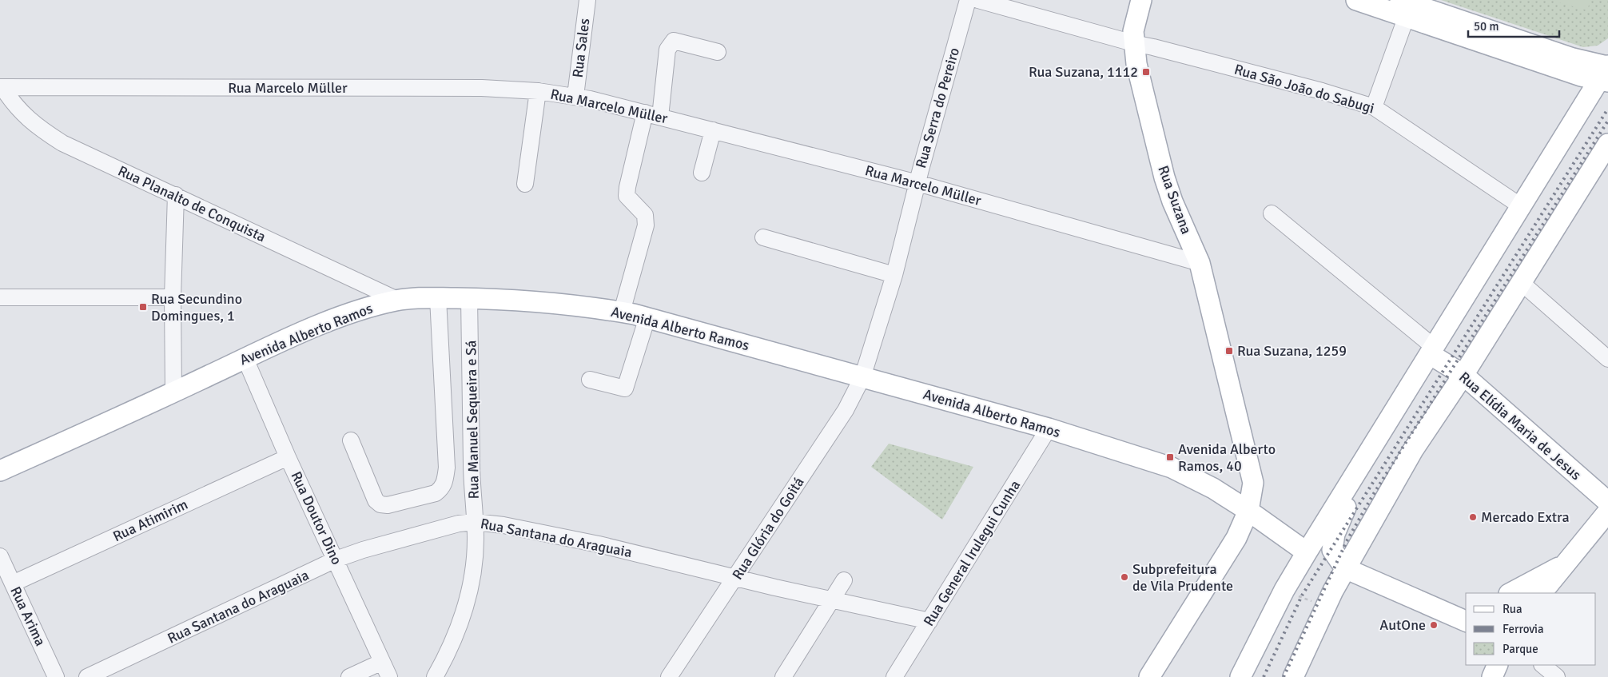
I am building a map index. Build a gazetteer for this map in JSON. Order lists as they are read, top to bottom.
{
  "streets": {
    "main road": ["Rua Suzana", "Avenida Alberto Ramos", "Rua Elídia Maria de Jesus"],
    "street": [
      "Rua Sales",
      "Rua Marcelo Müller",
      "Rua São João do Sabugi",
      "Rua Serra do Pereiro",
      "Rua Planalto de Conquista",
      "Rua Manuel Sequeira e Sá",
      "Rua Doutor Dino",
      "Rua Atimirim",
      "Rua Glória do Goitá",
      "Rua Santana do Araguaia",
      "Rua General Irulegui Cunha",
      "Rua Arima"
    ]
  },
  "crossings": [
    ["Rua Sales", "Rua Marcelo Müller"],
    ["Rua Marcelo Müller", "Rua Serra do Pereiro"],
    ["Rua Marcelo Müller", "Rua Suzana"],
    ["Rua Marcelo Müller", "Rua Planalto de Conquista"],
    ["Rua São João do Sabugi", "Rua Suzana"],
    ["Rua Serra do Pereiro", "Avenida Alberto Ramos"],
    ["Rua Serra do Pereiro", "Rua Glória do Goitá"],
    ["Rua Suzana", "Avenida Alberto Ramos"],
    ["Rua Planalto de Conquista", "Avenida Alberto Ramos"],
    ["Avenida Alberto Ramos", "Rua Manuel Sequeira e Sá"],
    ["Avenida Alberto Ramos", "Rua Doutor Dino"],
    ["Avenida Alberto Ramos", "Rua Glória do Goitá"],
    ["Avenida Alberto Ramos", "Rua General Irulegui Cunha"],
    ["Rua Manuel Sequeira e Sá", "Rua Santana do Araguaia"],
    ["Rua Doutor Dino", "Rua Atimirim"],
    ["Rua Doutor Dino", "Rua Santana do Araguaia"],
    ["Rua Atimirim", "Rua Arima"],
    ["Rua Glória do Goitá", "Rua Santana do Araguaia"],
    ["Rua Santana do Araguaia", "Rua General Irulegui Cunha"]
  ],
  "places": {
    "transit": [
      "Rua Suzana, 1112",
      "Rua Secundino Domingues, 1",
      "Rua Suzana, 1259",
      "Avenida Alberto Ramos, 40"
    ],
    "other": ["Mercado Extra", "Subprefeitura de Vila Prudente", "AutOne"]
  },
  "legend": ["Rua", "Ferrovia", "Parque"],
  "scale_bar": "50 m"
}
